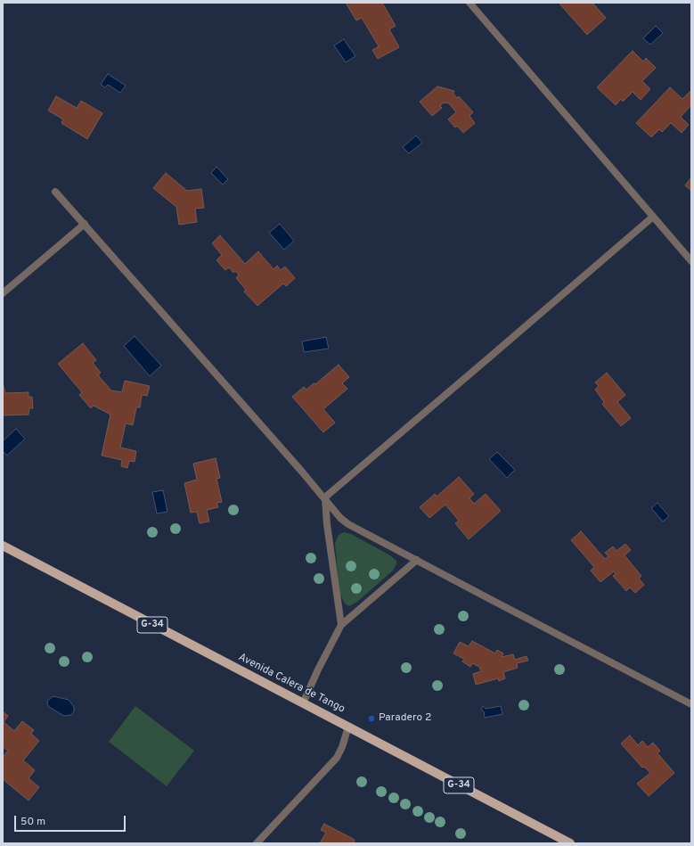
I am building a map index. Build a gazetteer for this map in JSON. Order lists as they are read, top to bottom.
{
  "streets": {
    "main road": ["G-34", "Avenida Calera de Tango"]
  },
  "places": ["Paradero 2"],
  "scale_bar": "50 m"
}
